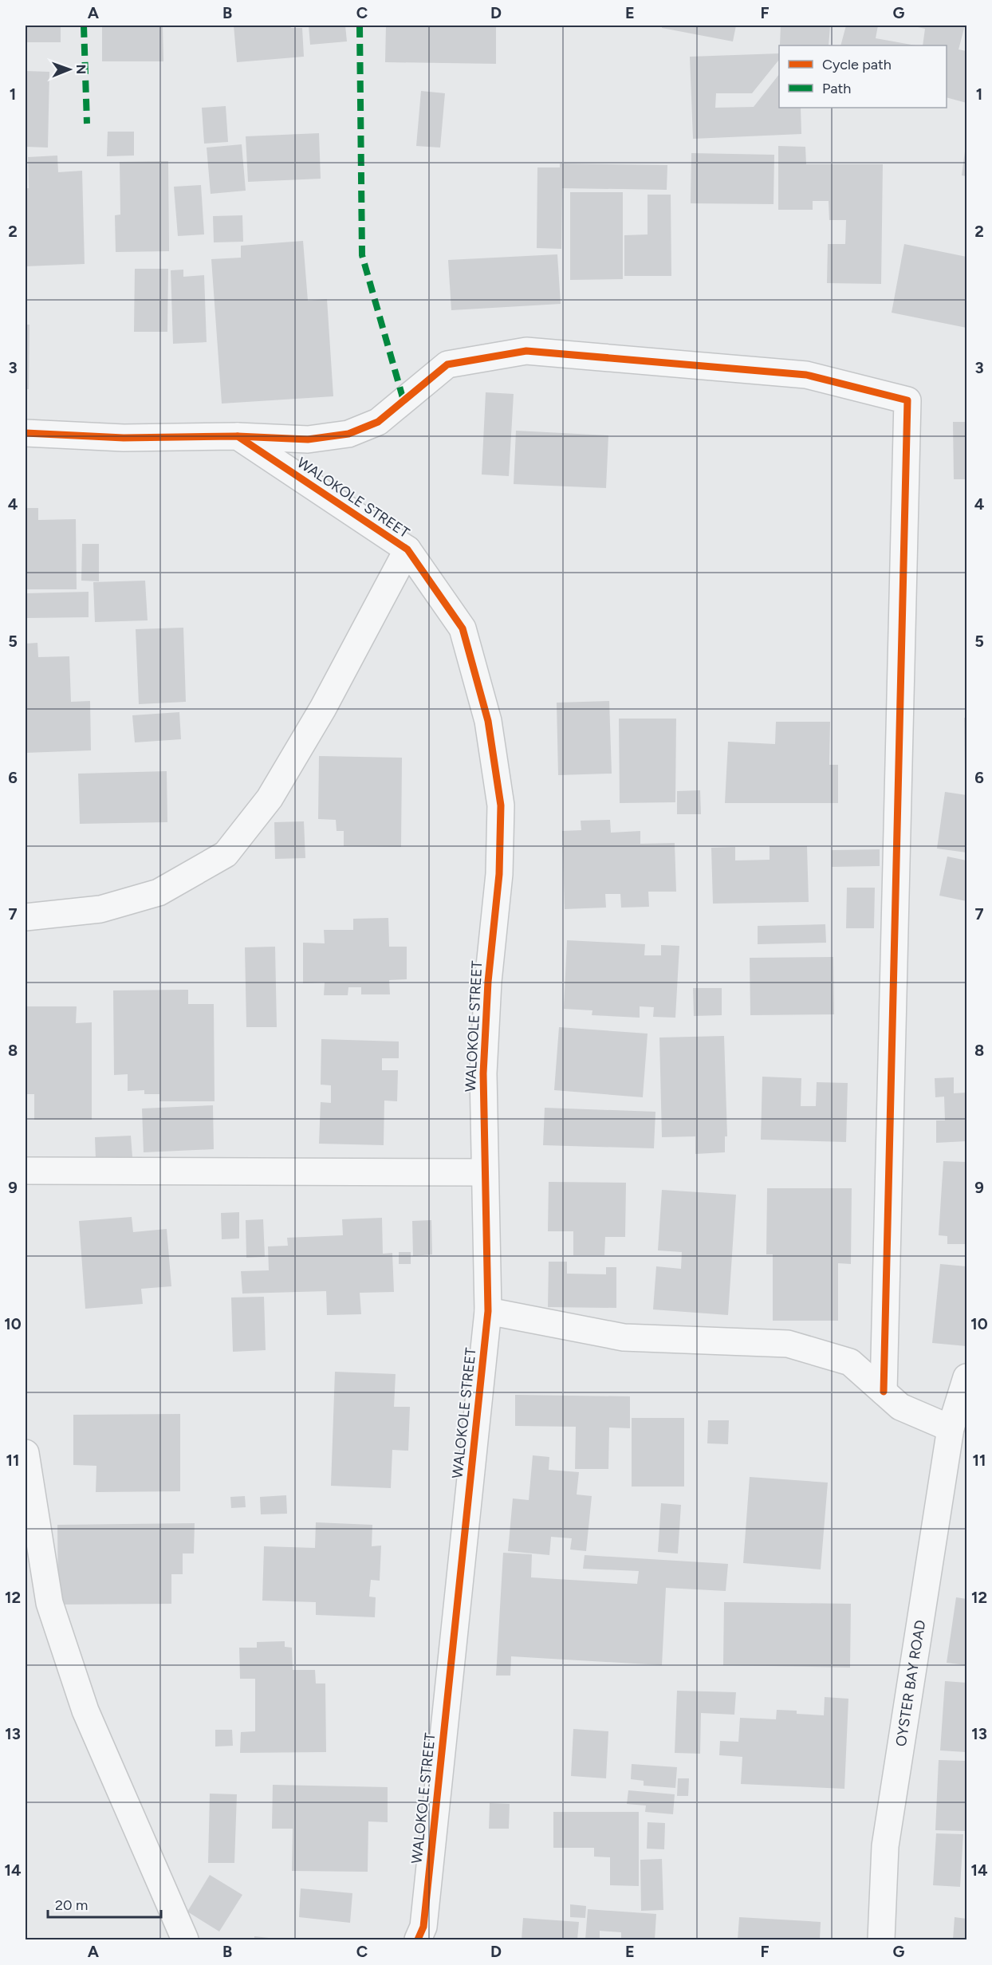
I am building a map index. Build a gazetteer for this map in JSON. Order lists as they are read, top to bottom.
{
  "streets": {
    "street": ["WALOKOLE STREET", "OYSTER BAY ROAD"]
  },
  "legend": ["Cycle path", "Path"],
  "scale_bar": "20 m",
  "north": "right",
  "grid": {
    "columns": [
      "A",
      "B",
      "C",
      "D",
      "E",
      "F",
      "G"
    ],
    "rows": [
      "1",
      "2",
      "3",
      "4",
      "5",
      "6",
      "7",
      "8",
      "9",
      "10",
      "11",
      "12",
      "13",
      "14"
    ]
  }
}
